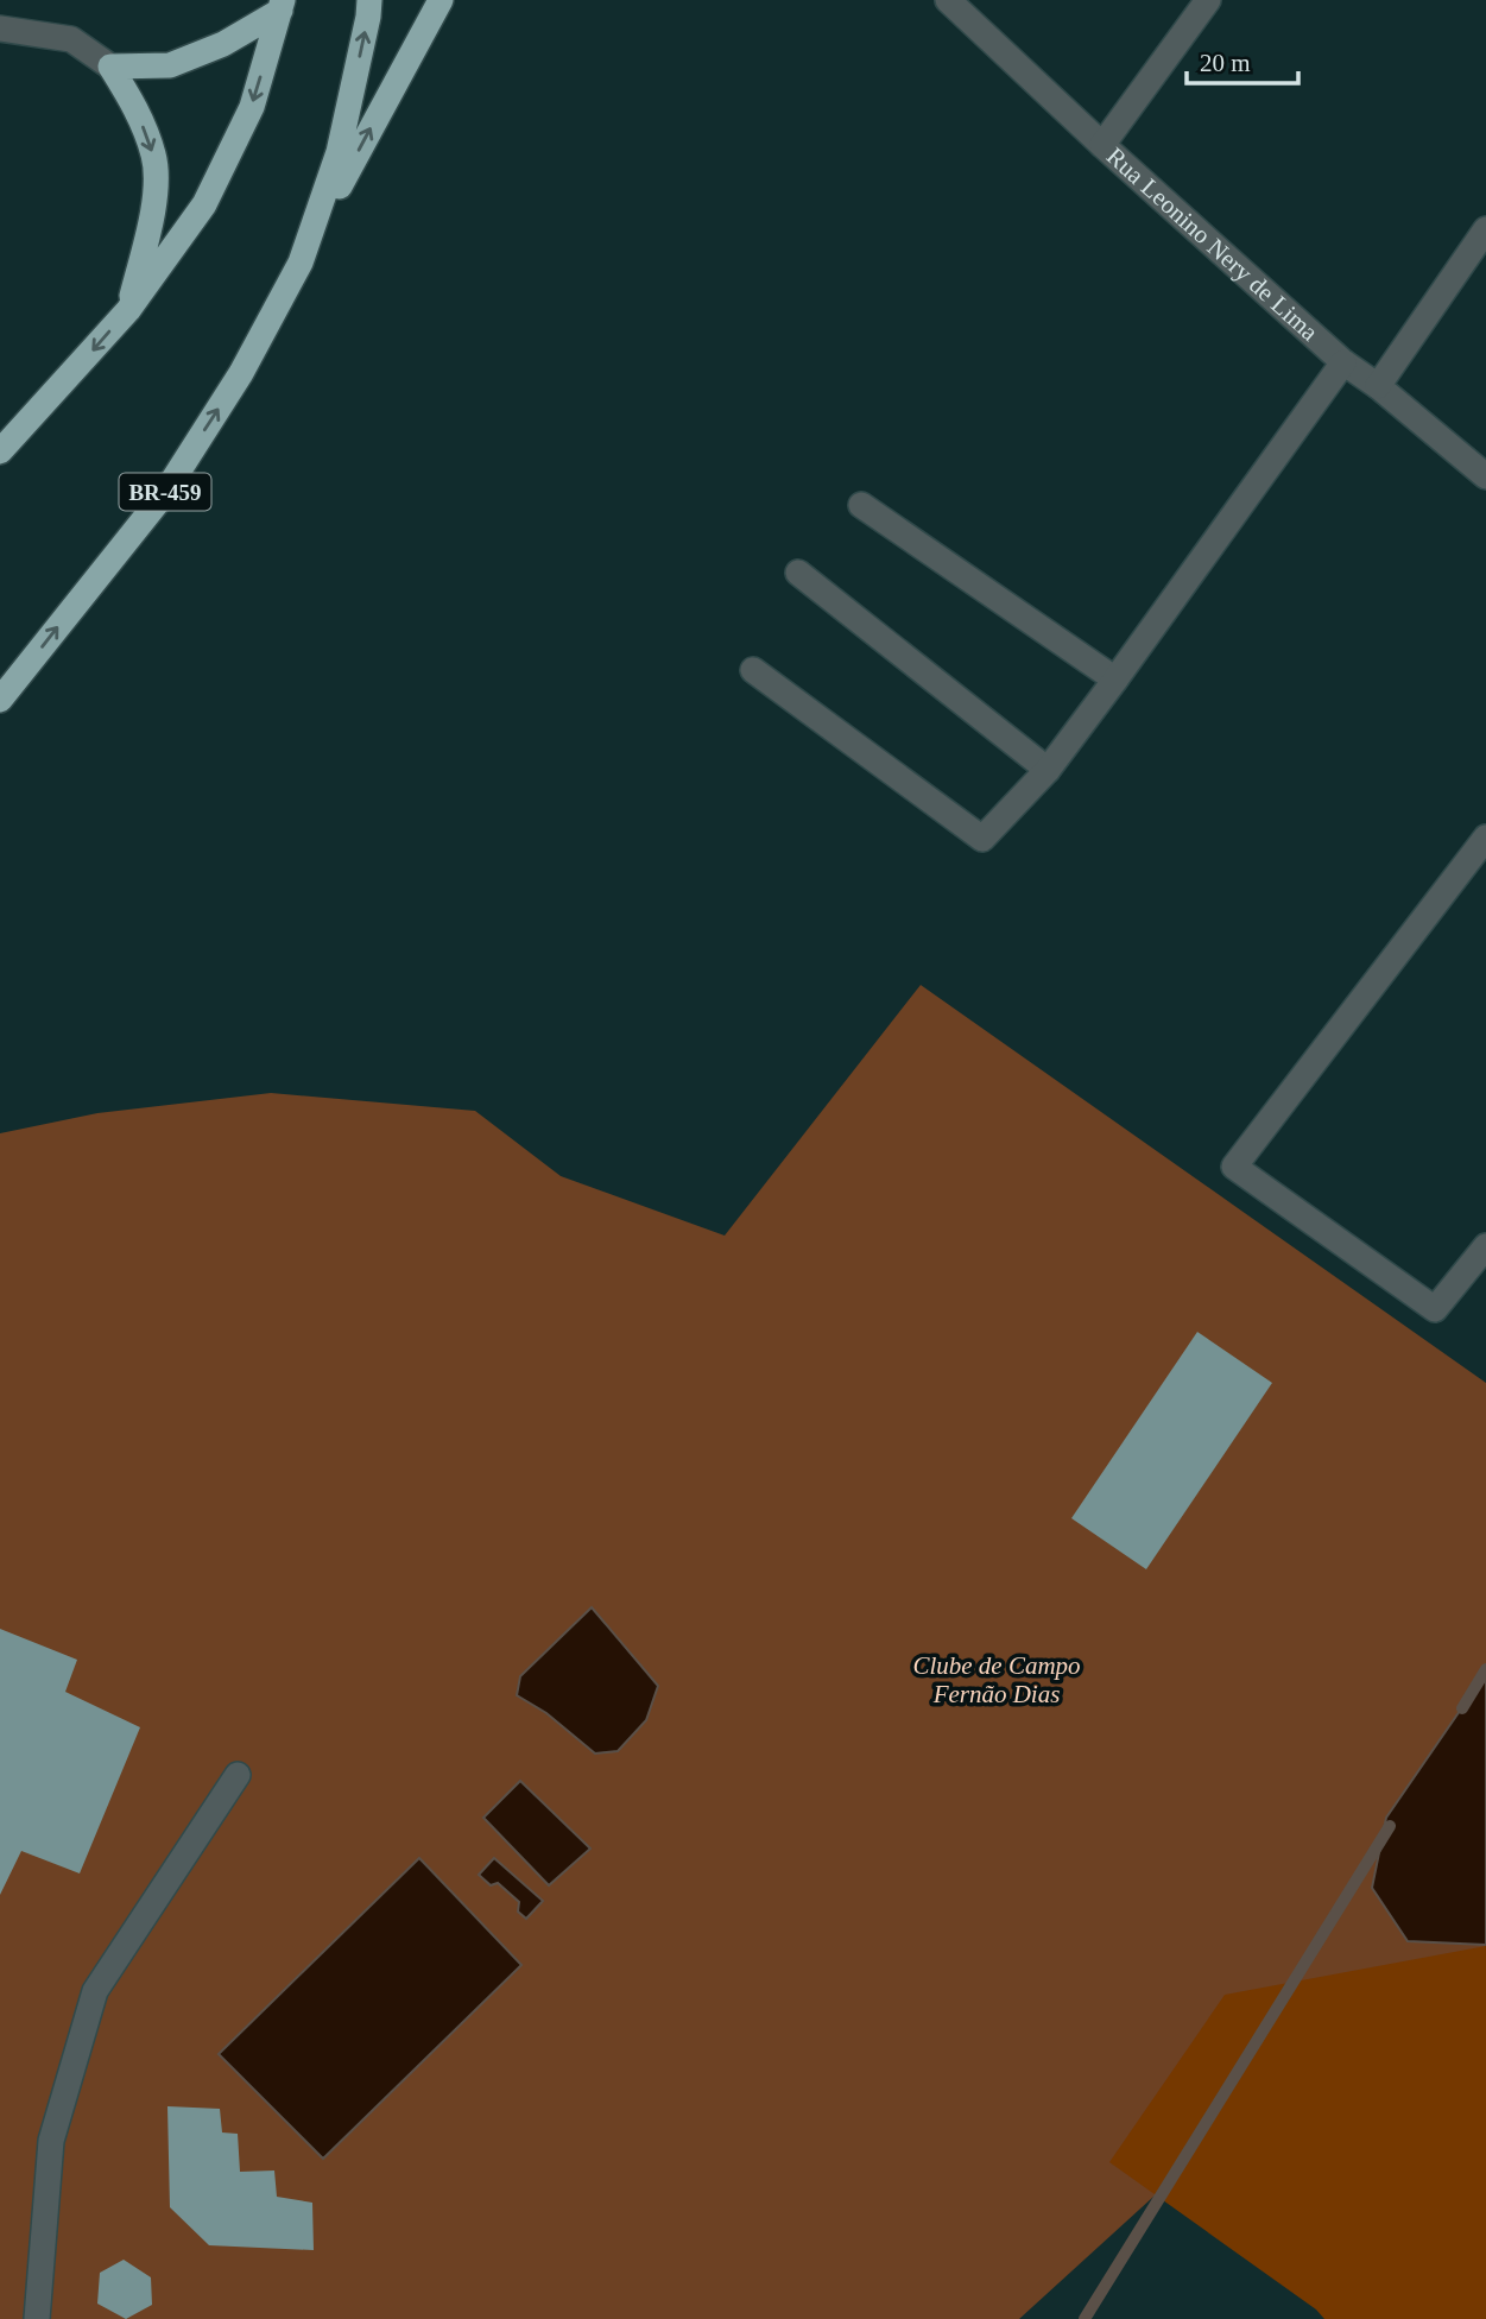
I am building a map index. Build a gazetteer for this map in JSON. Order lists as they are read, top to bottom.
{
  "streets": {
    "highway": ["BR-459"],
    "street": ["Rua Leonino Nery de Lima"]
  },
  "parks": ["Clube de Campo Fernão Dias"],
  "scale_bar": "20 m"
}
